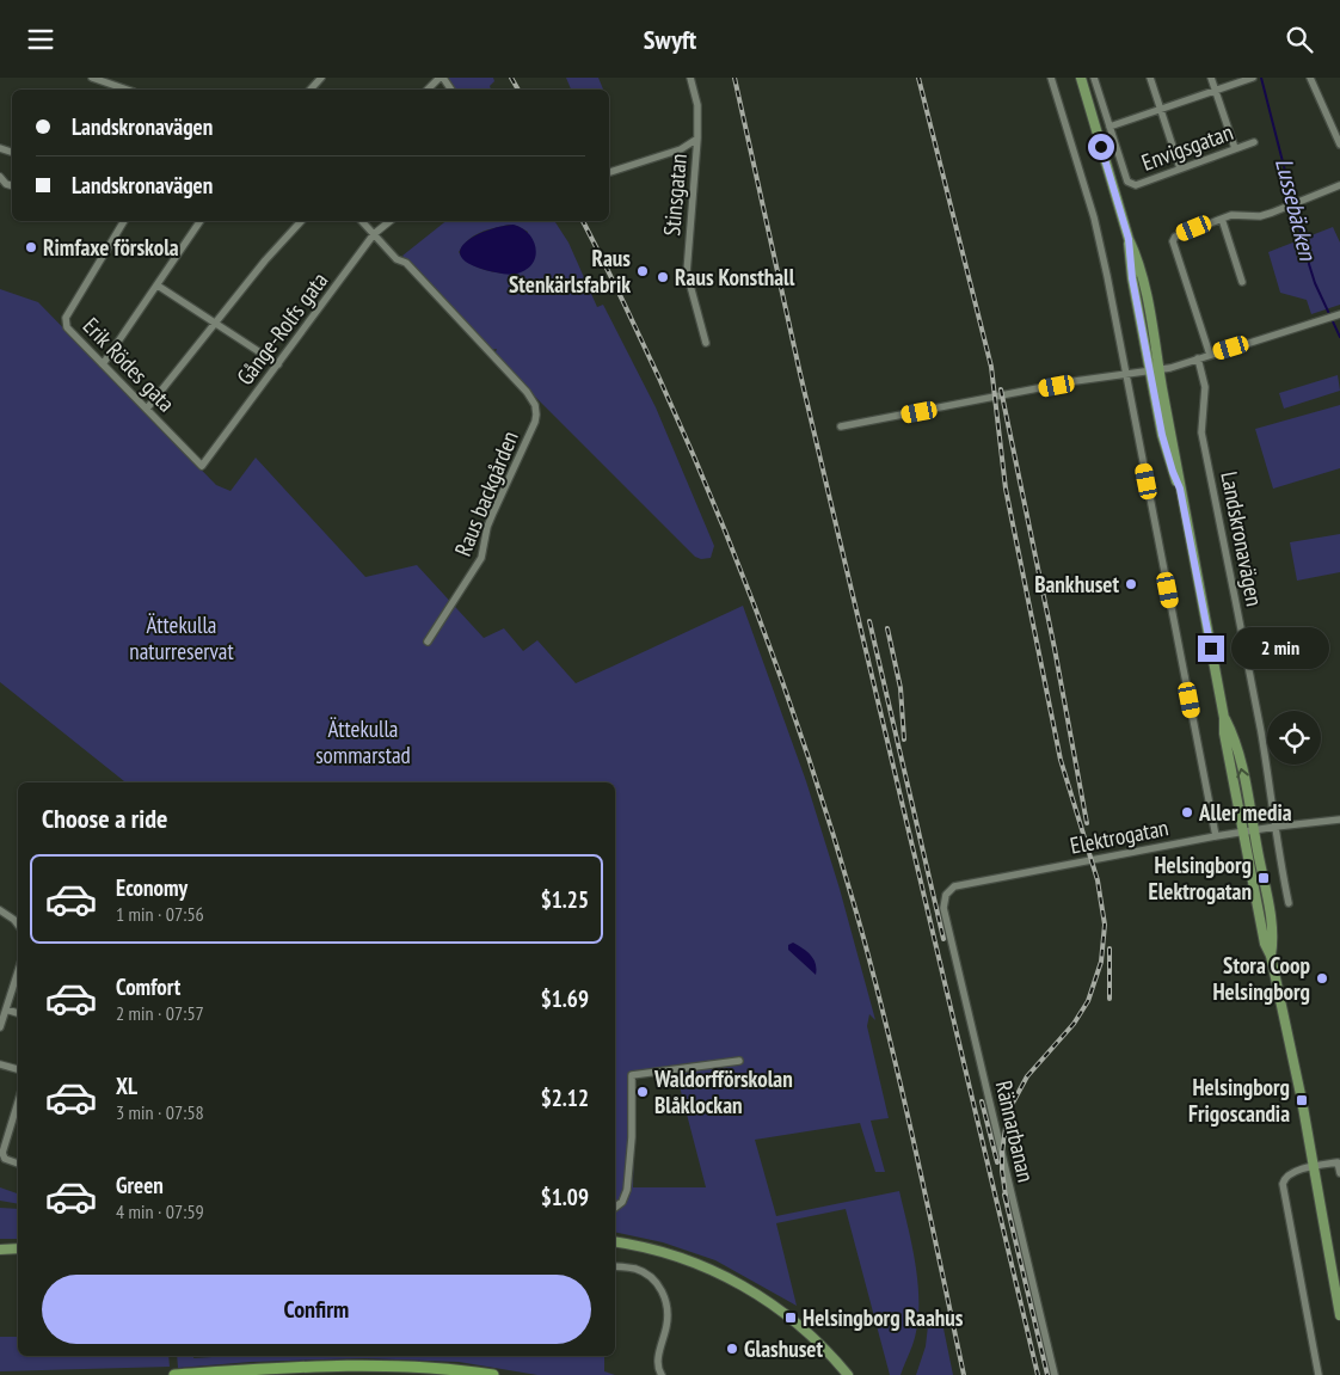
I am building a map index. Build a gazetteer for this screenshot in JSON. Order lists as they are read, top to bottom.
{
  "streets": {
    "street": [
      "Envigsgatan",
      "Stinsgatan",
      "Gånge-Rolfs gata",
      "Erik Rödes gata",
      "Raus backgården",
      "Landskronavägen",
      "Elektrogatan",
      "Rännarbanan"
    ]
  },
  "crossings": [
    ["Gånge-Rolfs gata", "Erik Rödes gata"],
    ["Gånge-Rolfs gata", "Raus backgården"],
    ["Landskronavägen", "Elektrogatan"],
    ["Elektrogatan", "Rännarbanan"]
  ],
  "water": ["Lussebäcken"],
  "parks": ["Ättekulla naturreservat", "Ättekulla sommarstad"],
  "places": {
    "other": [
      "Rimfaxe förskola",
      "Raus Stenkärlsfabrik",
      "Raus Konsthall",
      "Bankhuset",
      "Aller media",
      "Stora Coop Helsingborg",
      "Waldorfförskolan Blåklockan",
      "Glashuset"
    ],
    "transit": ["Helsingborg Elektrogatan", "Helsingborg Frigoscandia", "Helsingborg Raahus"]
  },
  "page": {
    "header": "Swyft",
    "banner": ["Landskronavägen", "Landskronavägen"],
    "bubble": "2 min",
    "heading": "Choose a ride",
    "list": [
      {
        "name": "Economy",
        "note": "1 min · 07:56",
        "value": "$1.25"
      },
      {
        "name": "Comfort",
        "note": "2 min · 07:57",
        "value": "$1.69"
      },
      {
        "name": "XL",
        "note": "3 min · 07:58",
        "value": "$2.12"
      },
      {
        "name": "Green",
        "note": "4 min · 07:59",
        "value": "$1.09"
      }
    ],
    "buttons": "Confirm"
  }
}
